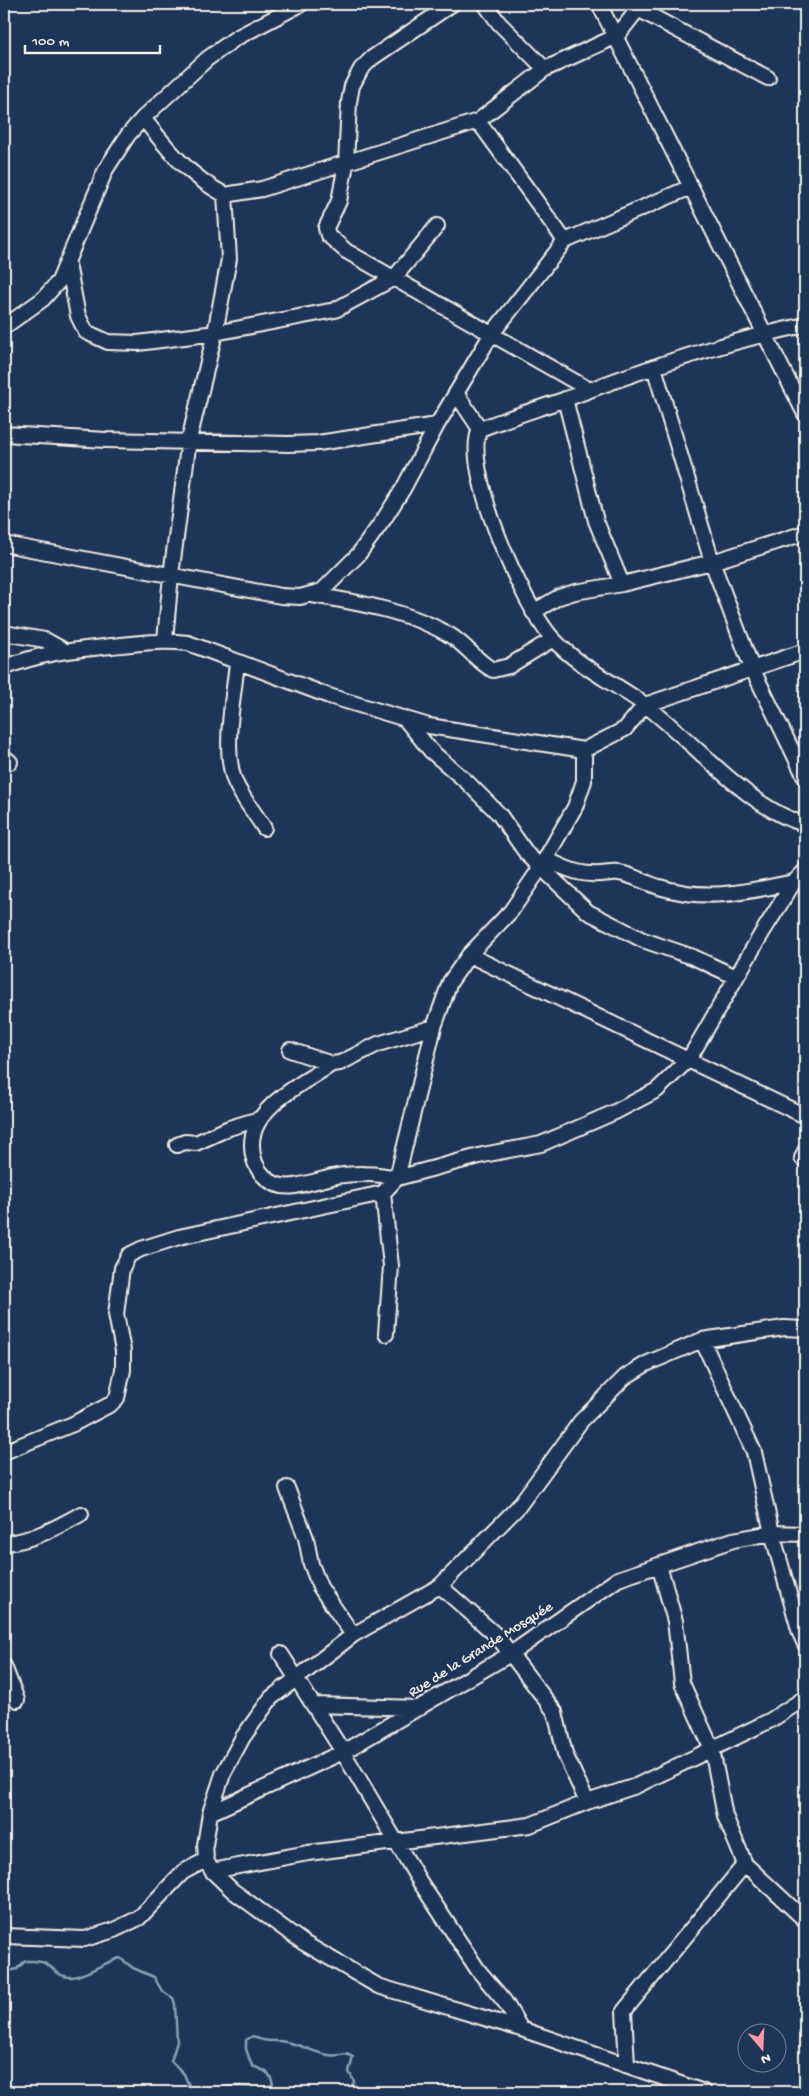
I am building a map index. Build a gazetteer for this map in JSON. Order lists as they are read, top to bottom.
{
  "streets": {
    "street": ["Rue de la Grande Mosquée"]
  },
  "scale_bar": "100 m",
  "north": "bottom"
}
